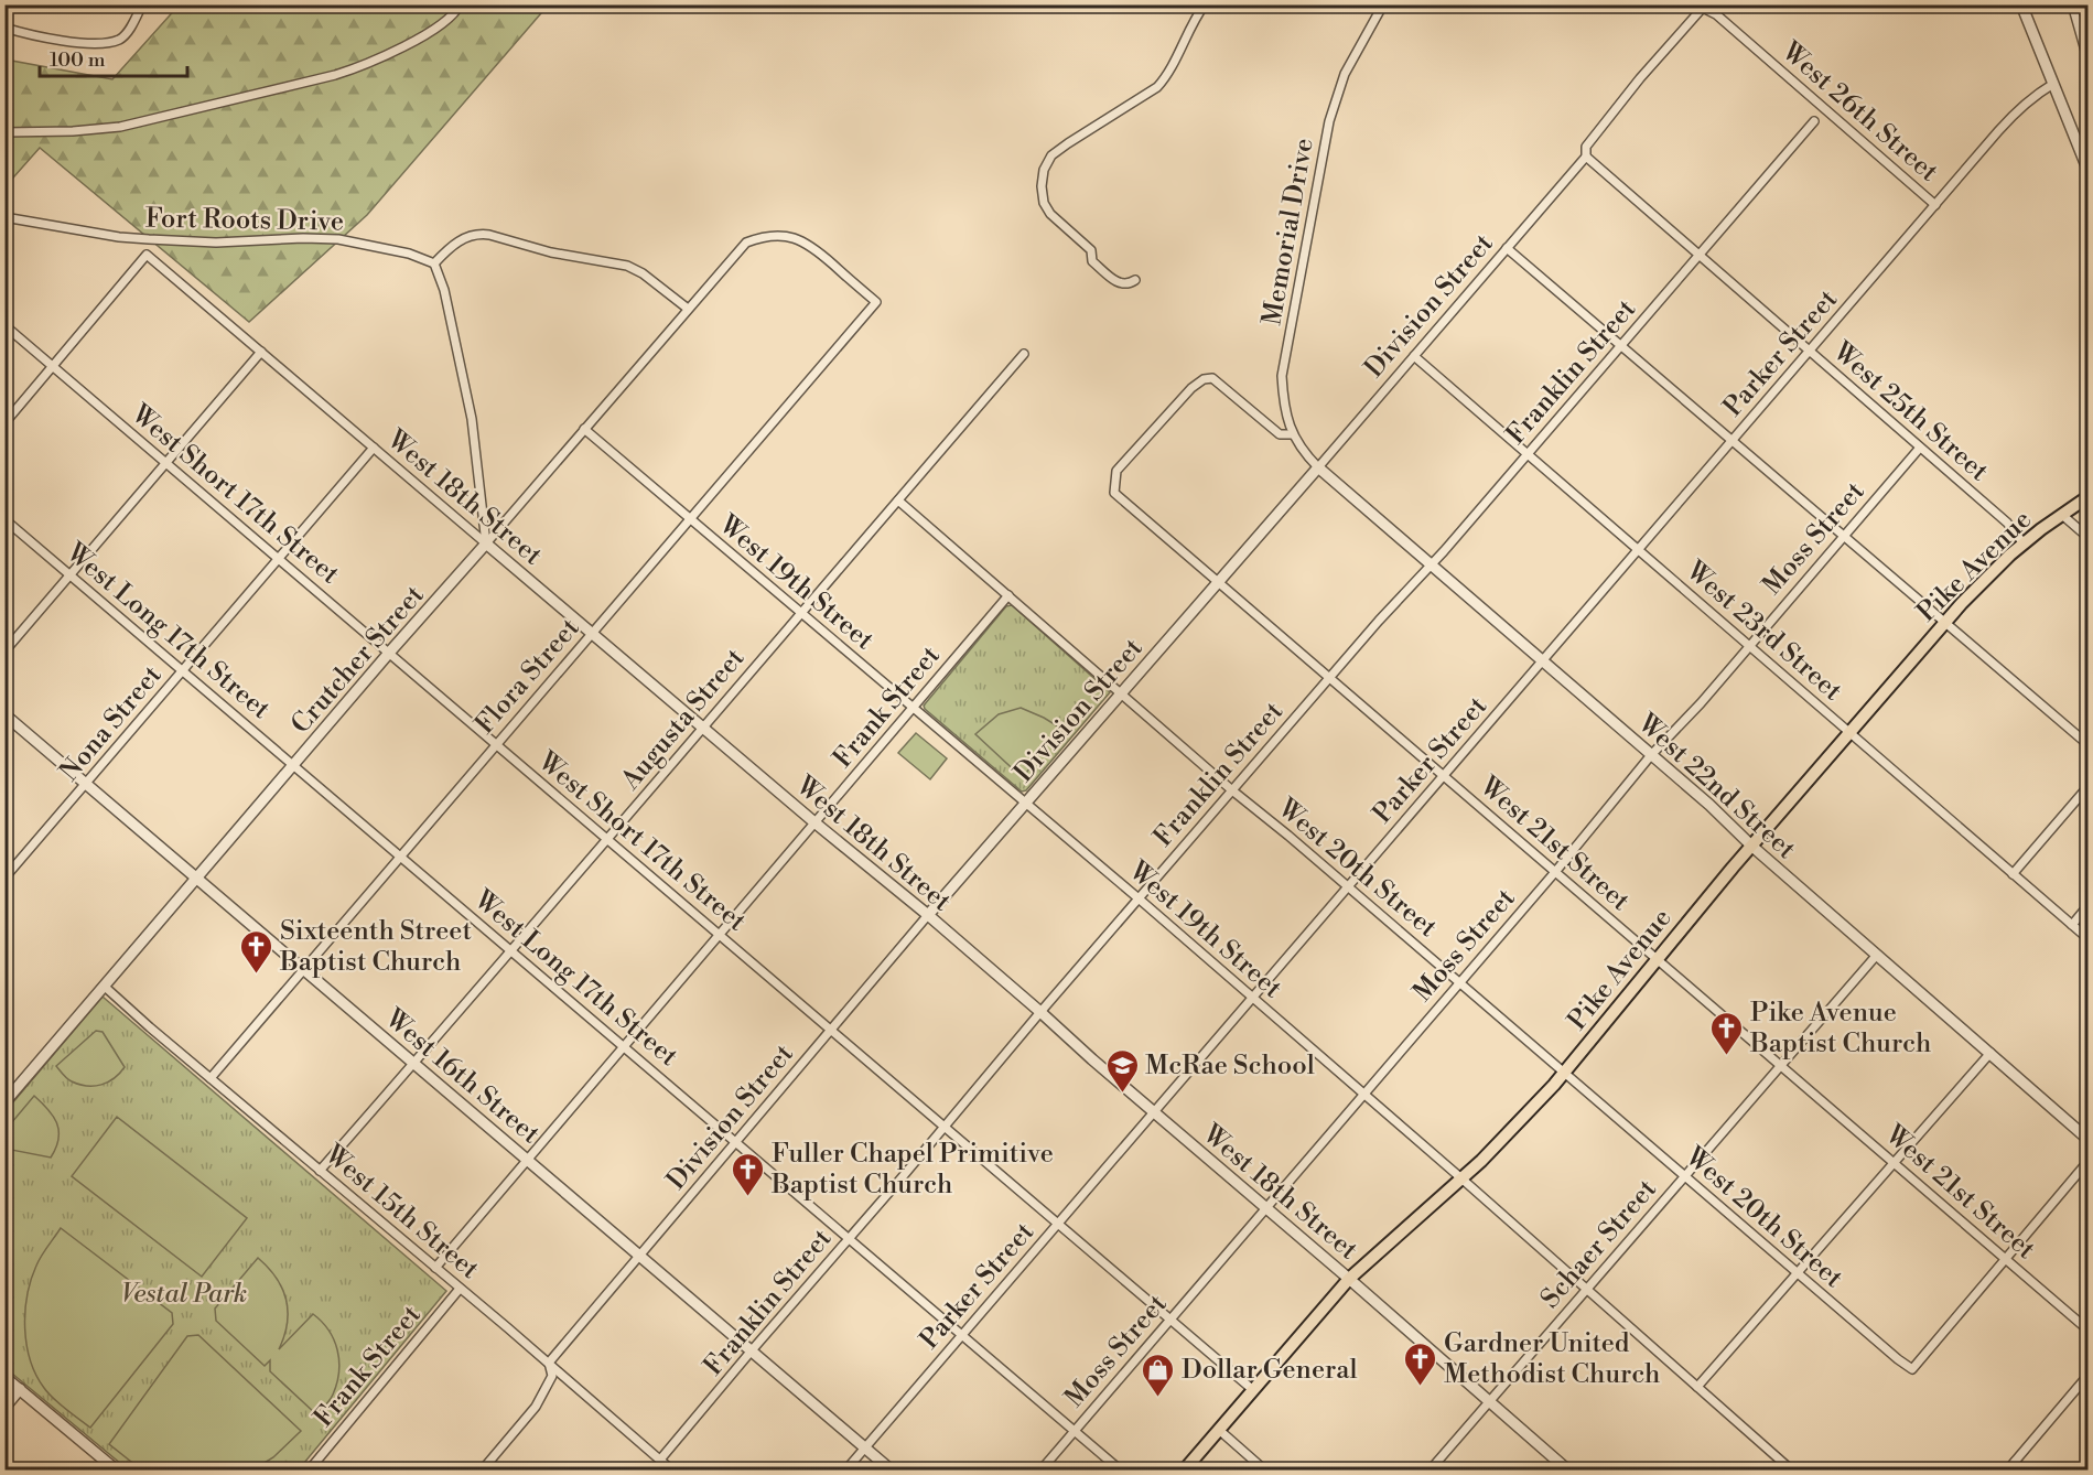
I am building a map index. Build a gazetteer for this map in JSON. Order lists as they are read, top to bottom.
{
  "streets": {
    "main road": ["Pike Avenue"],
    "street": [
      "West 26th Street",
      "Fort Roots Drive",
      "Memorial Drive",
      "Division Street",
      "Parker Street",
      "Franklin Street",
      "West 25th Street",
      "West Short 17th Street",
      "West 18th Street",
      "Moss Street",
      "West 19th Street",
      "West Long 17th Street",
      "West 23rd Street",
      "Crutcher Street",
      "Flora Street",
      "Frank Street",
      "Augusta Street",
      "Nona Street",
      "West 22nd Street",
      "West 21st Street",
      "West 20th Street",
      "West 16th Street",
      "West 15th Street",
      "Schaer Street"
    ]
  },
  "crossings": [
    ["West 26th Street", "Division Street"],
    ["West 26th Street", "Parker Street"],
    ["Memorial Drive", "Division Street"],
    ["Memorial Drive", "West 22nd Street"],
    ["Memorial Drive", "West 21st Street"],
    ["Division Street", "West 25th Street"],
    ["Division Street", "West Short 17th Street"],
    ["Division Street", "West 18th Street"],
    ["Division Street", "West 19th Street"],
    ["Division Street", "West Long 17th Street"],
    ["Division Street", "West 23rd Street"],
    ["Division Street", "West 22nd Street"],
    ["Division Street", "West 21st Street"],
    ["Division Street", "West 20th Street"],
    ["Division Street", "West 16th Street"],
    ["Division Street", "West 15th Street"],
    ["Parker Street", "West 25th Street"],
    ["Parker Street", "West Short 17th Street"],
    ["Parker Street", "West 18th Street"],
    ["Parker Street", "West 19th Street"],
    ["Parker Street", "West Long 17th Street"],
    ["Parker Street", "West 23rd Street"],
    ["Parker Street", "West 22nd Street"],
    ["Parker Street", "West 21st Street"],
    ["Parker Street", "West 20th Street"],
    ["Parker Street", "West 16th Street"],
    ["Franklin Street", "West 25th Street"],
    ["Franklin Street", "West Short 17th Street"],
    ["Franklin Street", "West 18th Street"],
    ["Franklin Street", "West 19th Street"],
    ["Franklin Street", "West Long 17th Street"],
    ["Franklin Street", "West 23rd Street"],
    ["Franklin Street", "West 22nd Street"],
    ["Franklin Street", "West 21st Street"],
    ["Franklin Street", "West 20th Street"],
    ["Franklin Street", "West 16th Street"],
    ["Franklin Street", "West 15th Street"],
    ["West 25th Street", "Moss Street"],
    ["West 25th Street", "Pike Avenue"],
    ["West Short 17th Street", "West 18th Street"],
    ["West Short 17th Street", "Moss Street"],
    ["West Short 17th Street", "Pike Avenue"],
    ["West Short 17th Street", "Crutcher Street"],
    ["West Short 17th Street", "Flora Street"],
    ["West Short 17th Street", "Frank Street"],
    ["West Short 17th Street", "Augusta Street"],
    ["West Short 17th Street", "Nona Street"],
    ["West 18th Street", "Moss Street"],
    ["West 18th Street", "Pike Avenue"],
    ["West 18th Street", "Crutcher Street"],
    ["West 18th Street", "Flora Street"],
    ["West 18th Street", "Frank Street"],
    ["West 18th Street", "Augusta Street"],
    ["West 18th Street", "Nona Street"],
    ["West 18th Street", "Schaer Street"],
    ["Moss Street", "West 19th Street"],
    ["Moss Street", "West Long 17th Street"],
    ["Moss Street", "West 23rd Street"],
    ["Moss Street", "West 22nd Street"],
    ["Moss Street", "West 21st Street"],
    ["Moss Street", "West 20th Street"],
    ["Pike Avenue", "West 19th Street"],
    ["Pike Avenue", "West 23rd Street"],
    ["Pike Avenue", "West 22nd Street"],
    ["Pike Avenue", "West 21st Street"],
    ["Pike Avenue", "West 20th Street"],
    ["West 19th Street", "Crutcher Street"],
    ["West 19th Street", "Flora Street"],
    ["West 19th Street", "Frank Street"],
    ["West 19th Street", "Augusta Street"],
    ["West 19th Street", "Schaer Street"],
    ["West Long 17th Street", "Crutcher Street"],
    ["West Long 17th Street", "Flora Street"],
    ["West Long 17th Street", "Frank Street"],
    ["West Long 17th Street", "Augusta Street"],
    ["West Long 17th Street", "Nona Street"],
    ["Crutcher Street", "Flora Street"],
    ["Crutcher Street", "West 16th Street"],
    ["Crutcher Street", "West 15th Street"],
    ["Flora Street", "West 16th Street"],
    ["Flora Street", "West 15th Street"],
    ["Frank Street", "West 20th Street"],
    ["Frank Street", "West 16th Street"],
    ["Frank Street", "West 15th Street"],
    ["Augusta Street", "West 20th Street"],
    ["Augusta Street", "West 16th Street"],
    ["Augusta Street", "West 15th Street"],
    ["Nona Street", "West 16th Street"],
    ["West 22nd Street", "Schaer Street"],
    ["West 21st Street", "West 20th Street"],
    ["West 21st Street", "Schaer Street"],
    ["West 20th Street", "Schaer Street"]
  ],
  "parks": ["Vestal Park"],
  "places": {
    "church": [
      "Sixteenth Street Baptist Church",
      "Pike Avenue Baptist Church",
      "Fuller Chapel Primitive Baptist Church",
      "Gardner United Methodist Church"
    ],
    "school or university": ["McRae School"],
    "shop": ["Dollar General"]
  },
  "scale_bar": "100 m"
}
